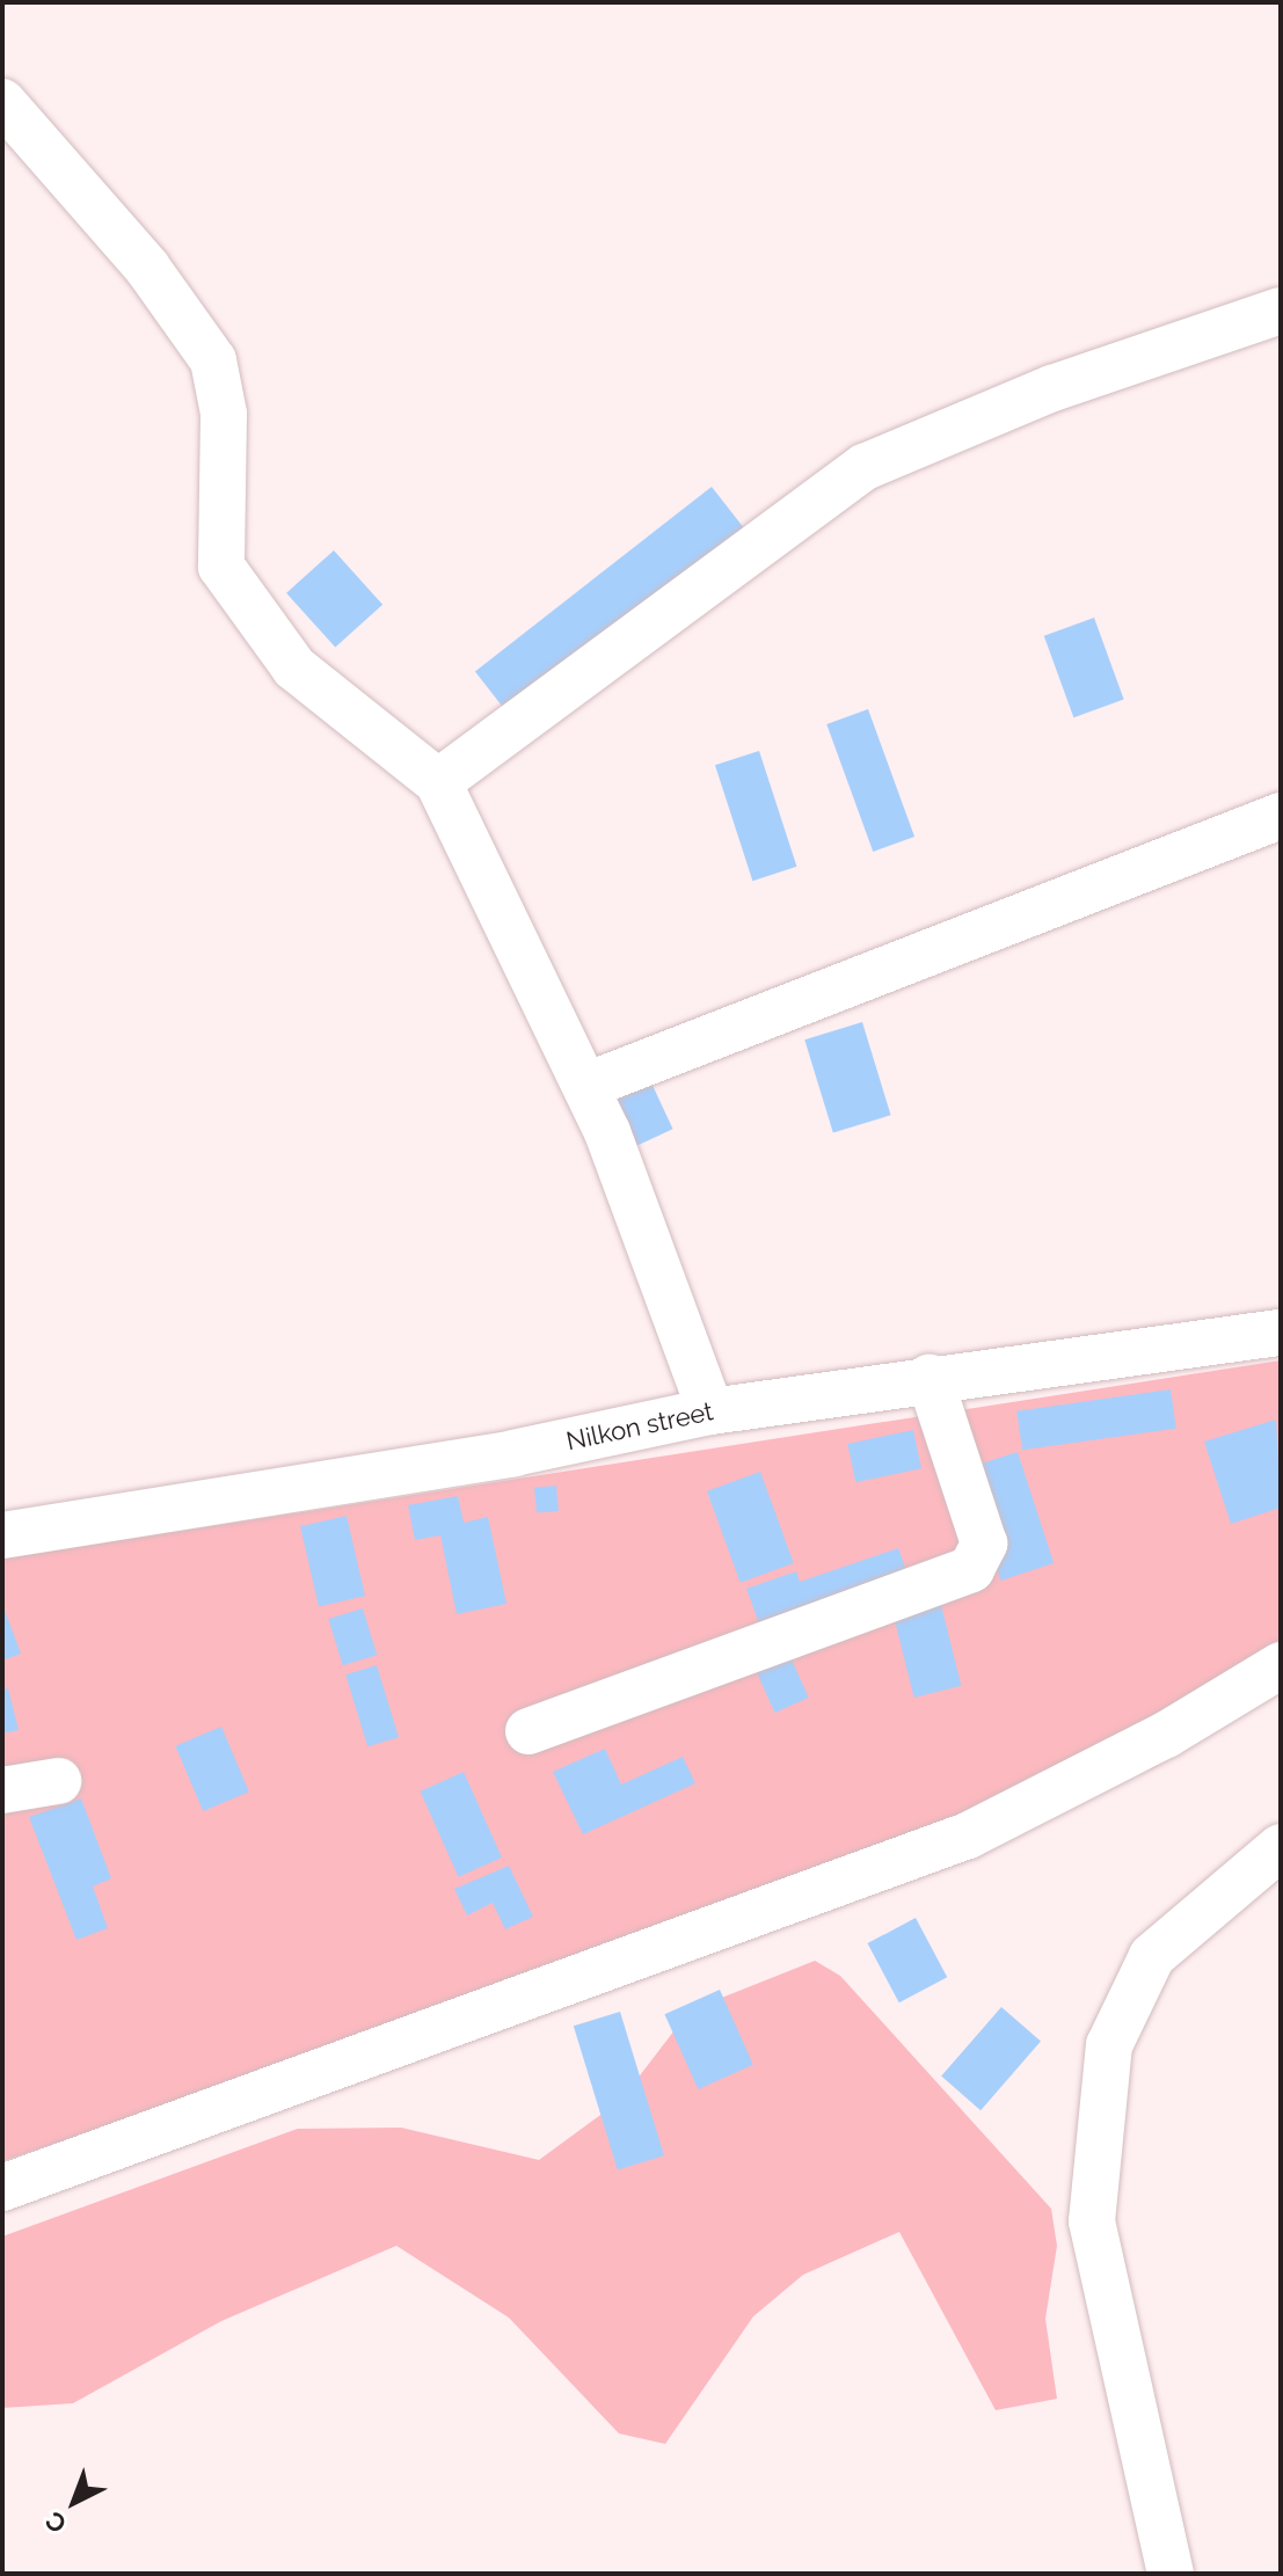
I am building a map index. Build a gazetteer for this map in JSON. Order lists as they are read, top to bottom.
{
  "streets": {
    "street": ["Nilkon street"]
  },
  "north": "bottom left"
}
